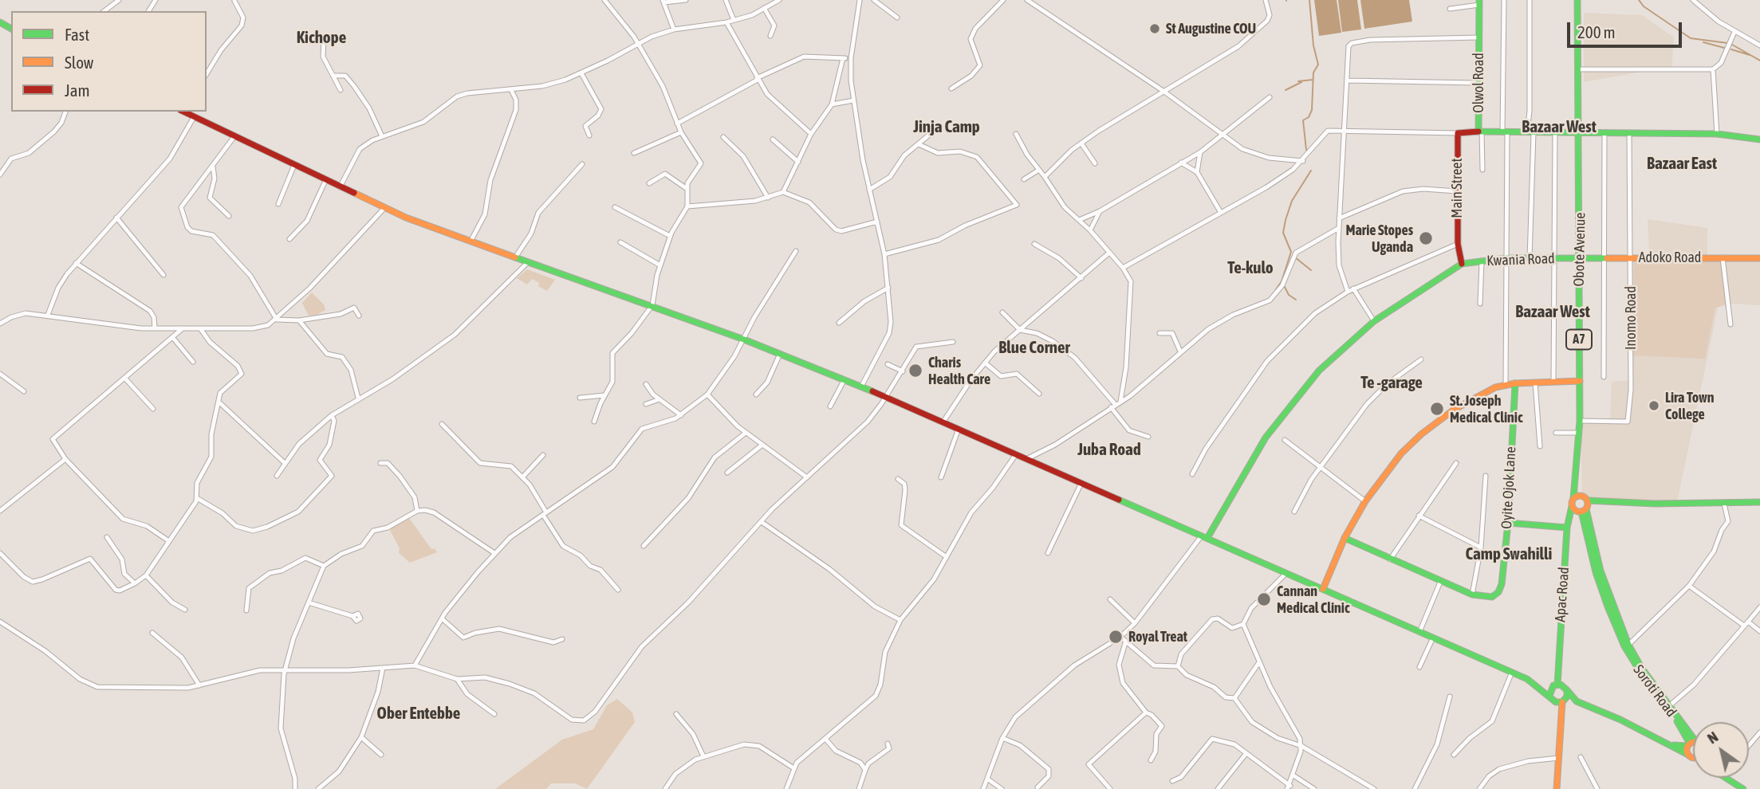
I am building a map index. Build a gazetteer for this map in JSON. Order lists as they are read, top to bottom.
{
  "streets": {
    "street": [
      "Olwol Road",
      "Main Street",
      "Obote Avenue",
      "Adoko Road",
      "Kwania Road",
      "Inomo Road",
      "A7",
      "Oyite Ojok Lane",
      "Apac Road",
      "Soroti Road"
    ]
  },
  "crossings": [
    ["Olwol Road", "Obote Avenue"],
    ["Main Street", "Kwania Road"],
    ["Obote Avenue", "Adoko Road"],
    ["Obote Avenue", "Kwania Road"],
    ["Obote Avenue", "Inomo Road"],
    ["Obote Avenue", "A7"],
    ["Adoko Road", "Kwania Road"],
    ["Adoko Road", "Inomo Road"],
    ["A7", "Apac Road"]
  ],
  "districts": [
    "Kichope",
    "Jinja Camp",
    "Bazaar West",
    "Bazaar East",
    "Te-kulo",
    "Bazaar West",
    "Blue Corner",
    "Te -garage",
    "Juba Road",
    "Camp Swahilli",
    "Ober Entebbe"
  ],
  "places": [
    "St Augustine COU",
    "Marie Stopes Uganda",
    "Charis Health Care",
    "Lira Town College",
    "St. Joseph Medical Clinic",
    "Cannan Medical Clinic",
    "Royal Treat"
  ],
  "legend": ["Fast", "Slow", "Jam"],
  "scale_bar": "200 m",
  "north": "top left"
}
